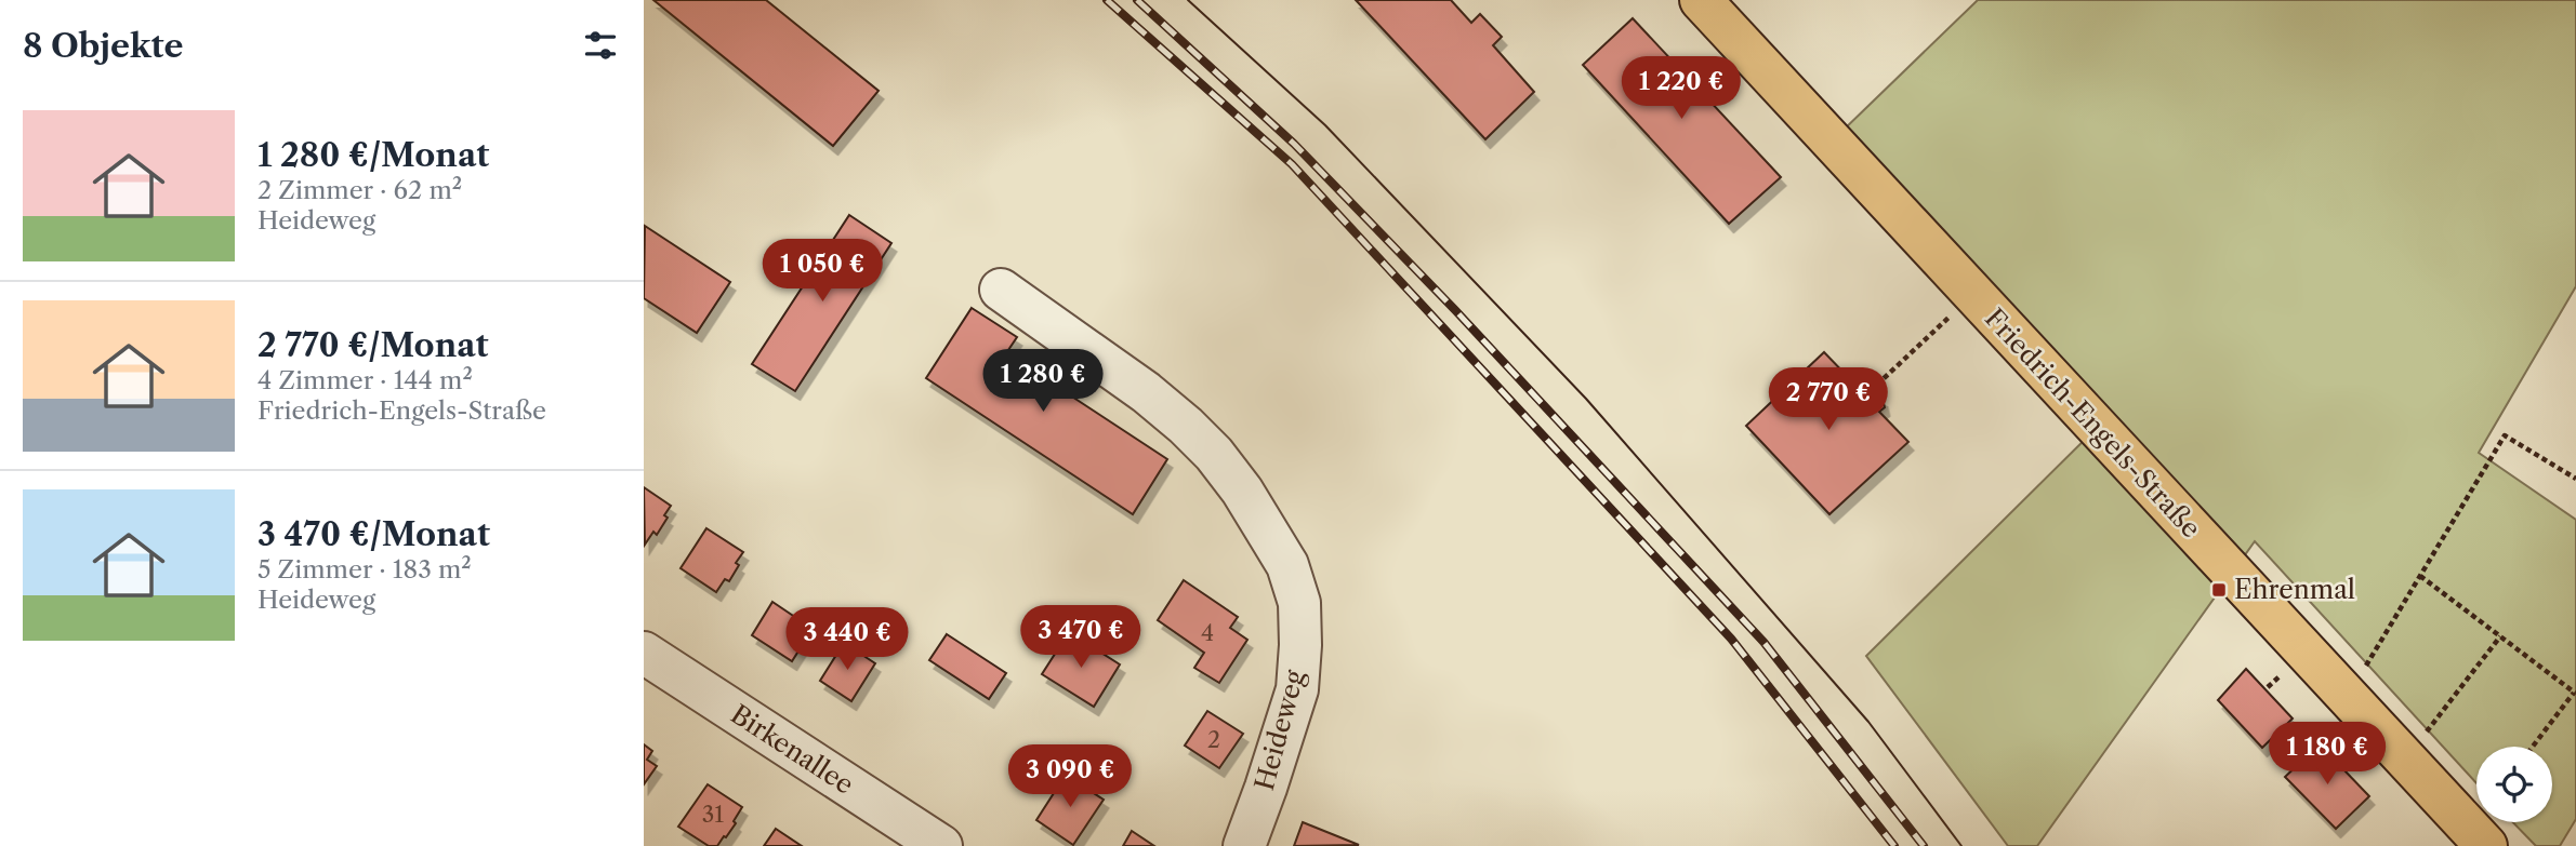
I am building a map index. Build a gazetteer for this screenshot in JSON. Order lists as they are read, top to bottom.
{
  "streets": {
    "main road": ["Friedrich-Engels-Straße"],
    "street": ["Heideweg", "Birkenallee"]
  },
  "places": {
    "transit": ["Ehrenmal"]
  },
  "house_numbers": ["4", "2", "31"],
  "page": {
    "heading": "8 Objekte",
    "price": [
      "1 220 €",
      "1 050 €",
      "1 280 €",
      "2 770 €",
      "3 470 €",
      "3 440 €",
      "1 180 €",
      "3 090 €"
    ],
    "list": [
      {
        "name": "1 280 €/Monat",
        "note": "2 Zimmer · 62 m² · Heideweg"
      },
      {
        "name": "2 770 €/Monat",
        "note": "4 Zimmer · 144 m² · Friedrich-Engels-Straße"
      },
      {
        "name": "3 470 €/Monat",
        "note": "5 Zimmer · 183 m² · Heideweg"
      }
    ]
  }
}
